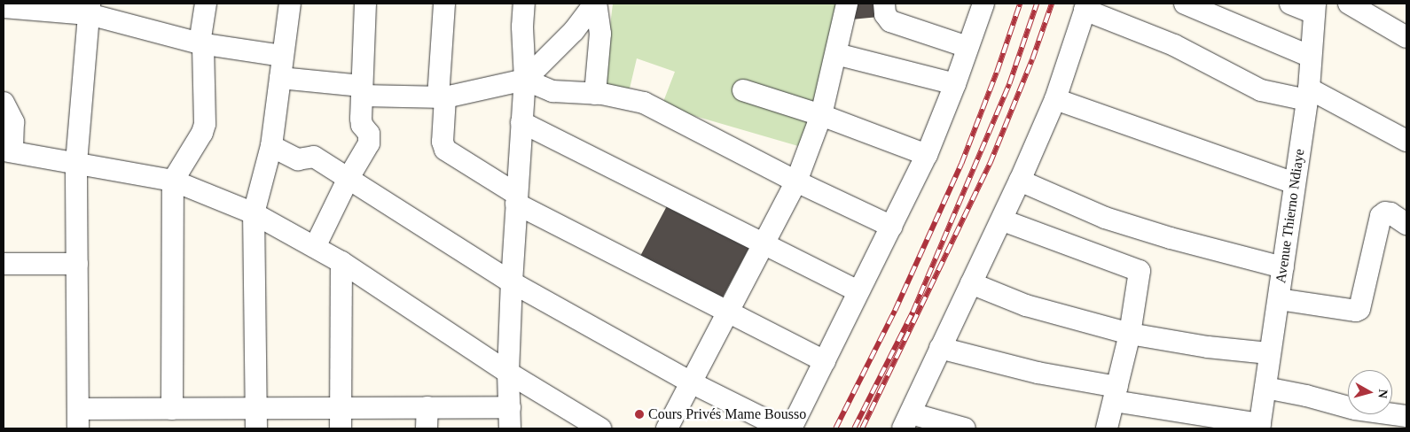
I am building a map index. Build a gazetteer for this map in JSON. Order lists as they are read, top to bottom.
{
  "streets": {
    "street": ["Avenue Thierno Ndiaye"]
  },
  "places": ["Cours Privés Mame Bousso"],
  "north": "right"
}
